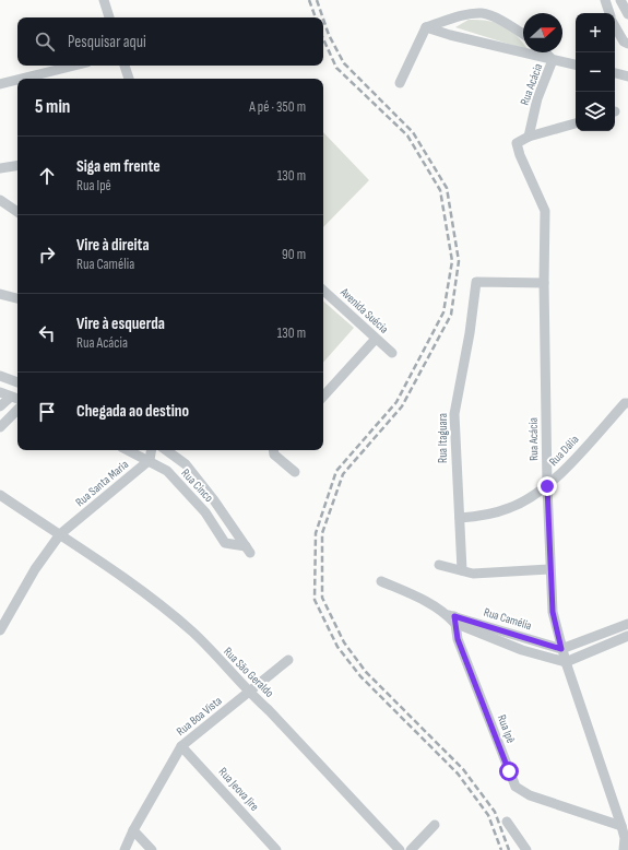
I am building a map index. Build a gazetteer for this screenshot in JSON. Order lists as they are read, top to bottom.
{
  "streets": {
    "street": [
      "Rua Acácia",
      "Avenida Suécia",
      "Rua Itaguara",
      "Rua Dália",
      "Rua Santa Maria",
      "Rua Cinco",
      "Rua Camélia",
      "Rua São Geraldo",
      "Rua Boa Vista",
      "Rua Ipê",
      "Rua Jeova Jire"
    ]
  },
  "crossings": [
    ["Rua Acácia", "Rua Itaguara"],
    ["Rua Acácia", "Rua Dália"],
    ["Rua Acácia", "Rua Camélia"],
    ["Rua Acácia", "Rua Ipê"],
    ["Rua Itaguara", "Rua Dália"],
    ["Rua Santa Maria", "Rua Cinco"],
    ["Rua Santa Maria", "Rua São Geraldo"],
    ["Rua Camélia", "Rua Ipê"],
    ["Rua São Geraldo", "Rua Boa Vista"],
    ["Rua Boa Vista", "Rua Jeova Jire"]
  ],
  "north": "right",
  "page": {
    "map_buttons": ["+", "−"],
    "search": "Pesquisar aqui",
    "heading": ["5 min", "A pé · 350 m"],
    "list": [
      ["Siga em frente", "Rua Ipê", "130 m"],
      ["Vire à direita", "Rua Camélia", "90 m"],
      ["Vire à esquerda", "Rua Acácia", "130 m"],
      "Chegada ao destino"
    ]
  }
}
